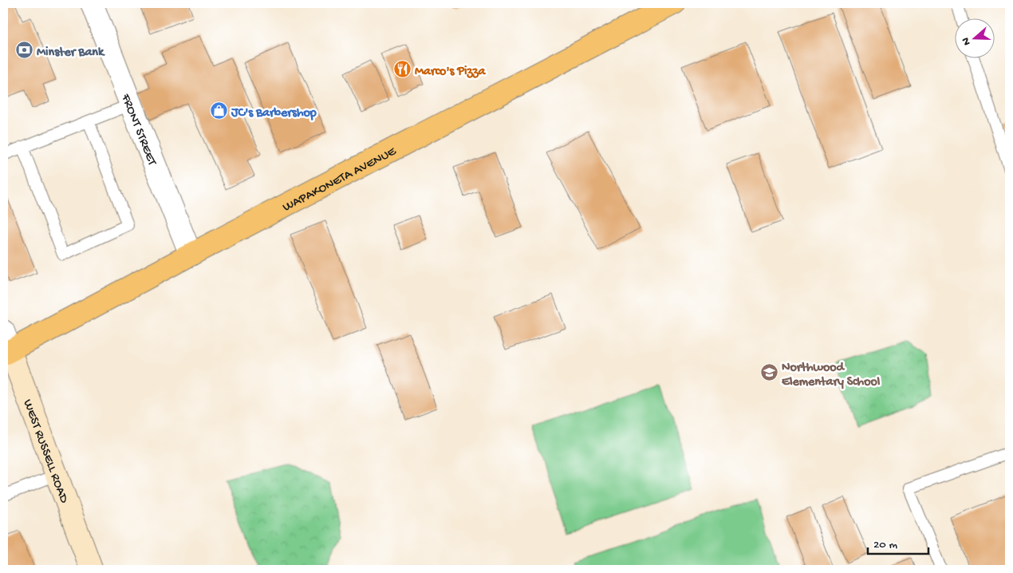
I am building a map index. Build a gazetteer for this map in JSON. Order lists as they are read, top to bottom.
{
  "streets": {
    "main road": ["WAPAKONETA AVENUE", "WEST RUSSELL ROAD"],
    "street": ["FRONT STREET"]
  },
  "crossings": [
    ["FRONT STREET", "WAPAKONETA AVENUE"],
    ["WAPAKONETA AVENUE", "WEST RUSSELL ROAD"]
  ],
  "places": {
    "bank": ["Minster Bank"],
    "restaurant": ["Marco's Pizza"],
    "shop": ["JC's Barbershop"],
    "school or university": ["Northwood Elementary School"]
  },
  "scale_bar": "20 m",
  "north": "left"
}
